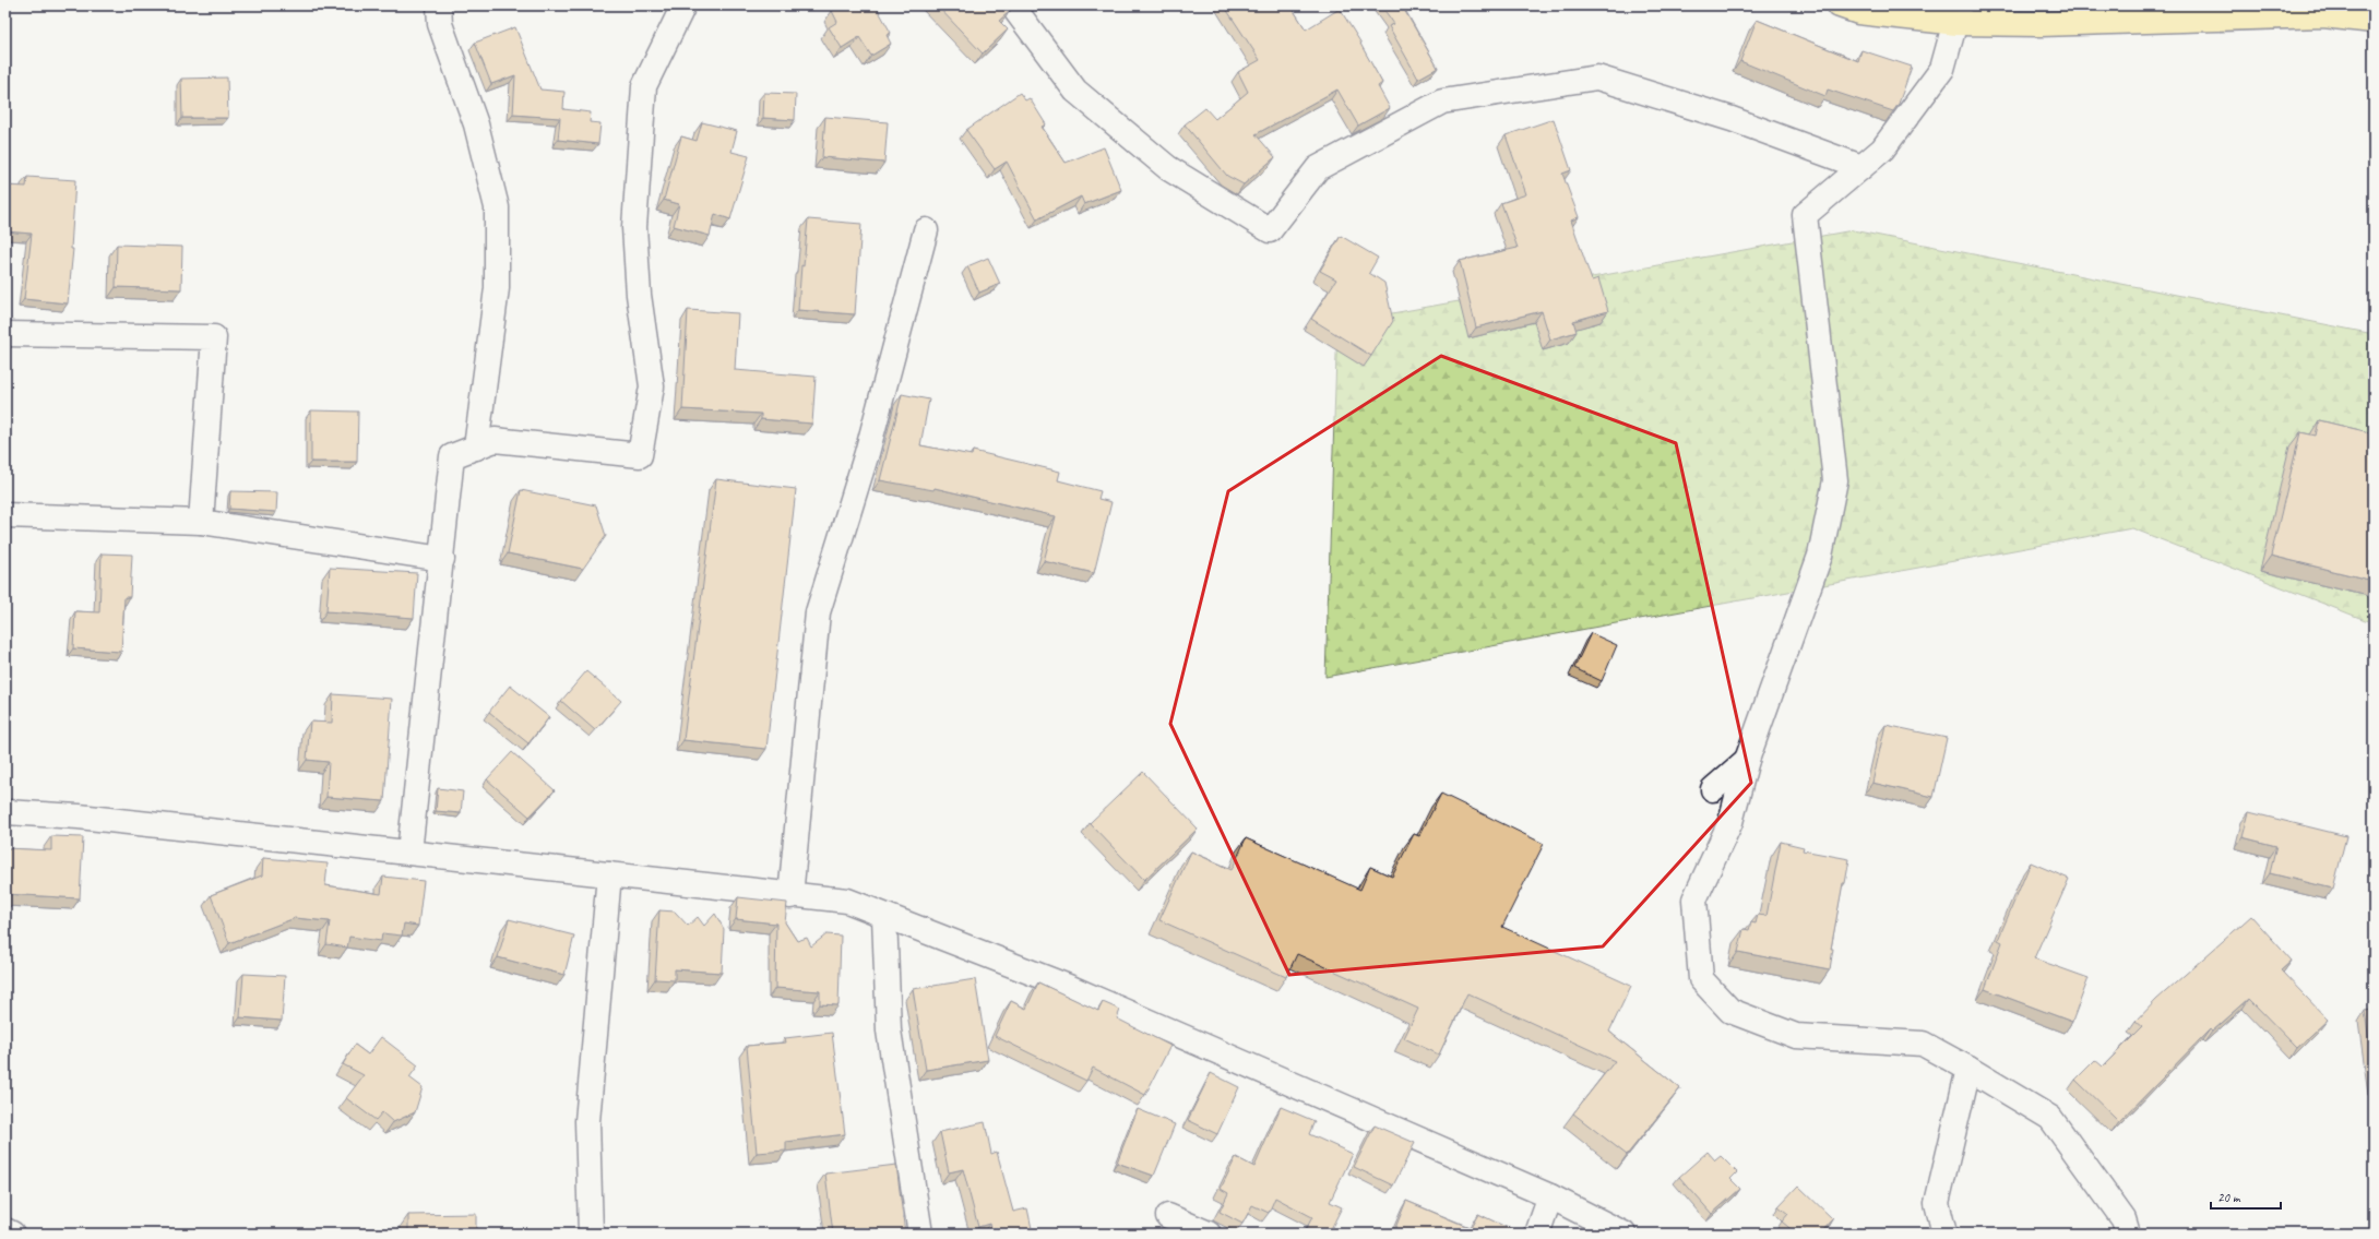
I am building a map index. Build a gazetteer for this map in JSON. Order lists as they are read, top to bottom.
{
  "scale_bar": "20 m"
}
